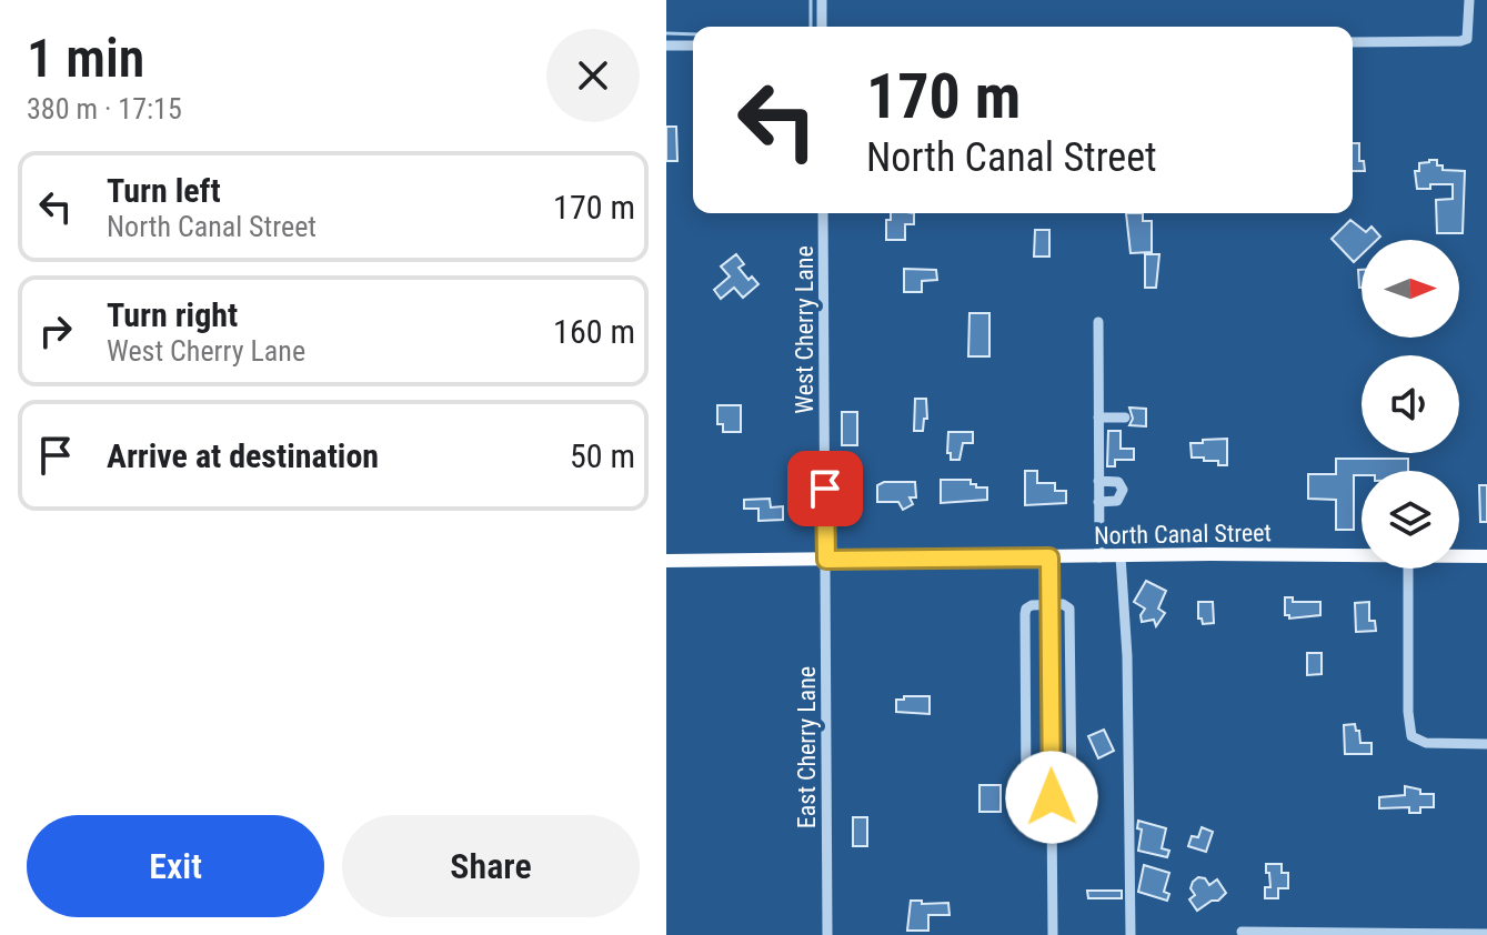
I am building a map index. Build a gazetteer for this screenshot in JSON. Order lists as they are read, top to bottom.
{
  "streets": {
    "main road": ["North Canal Street"],
    "street": ["West Cherry Lane", "East Cherry Lane"]
  },
  "crossings": [
    ["West Cherry Lane", "North Canal Street"],
    ["West Cherry Lane", "East Cherry Lane"],
    ["North Canal Street", "East Cherry Lane"]
  ],
  "north": "right",
  "page": {
    "heading": ["1 min", "380 m · 17:15"],
    "turn": ["170 m", "North Canal Street"],
    "list": [
      {
        "name": "Turn left",
        "note": "North Canal Street",
        "value": "170 m"
      },
      {
        "name": "Turn right",
        "note": "West Cherry Lane",
        "value": "160 m"
      },
      {
        "name": "Arrive at destination",
        "value": "50 m"
      }
    ],
    "buttons": ["Exit", "Share"]
  }
}
